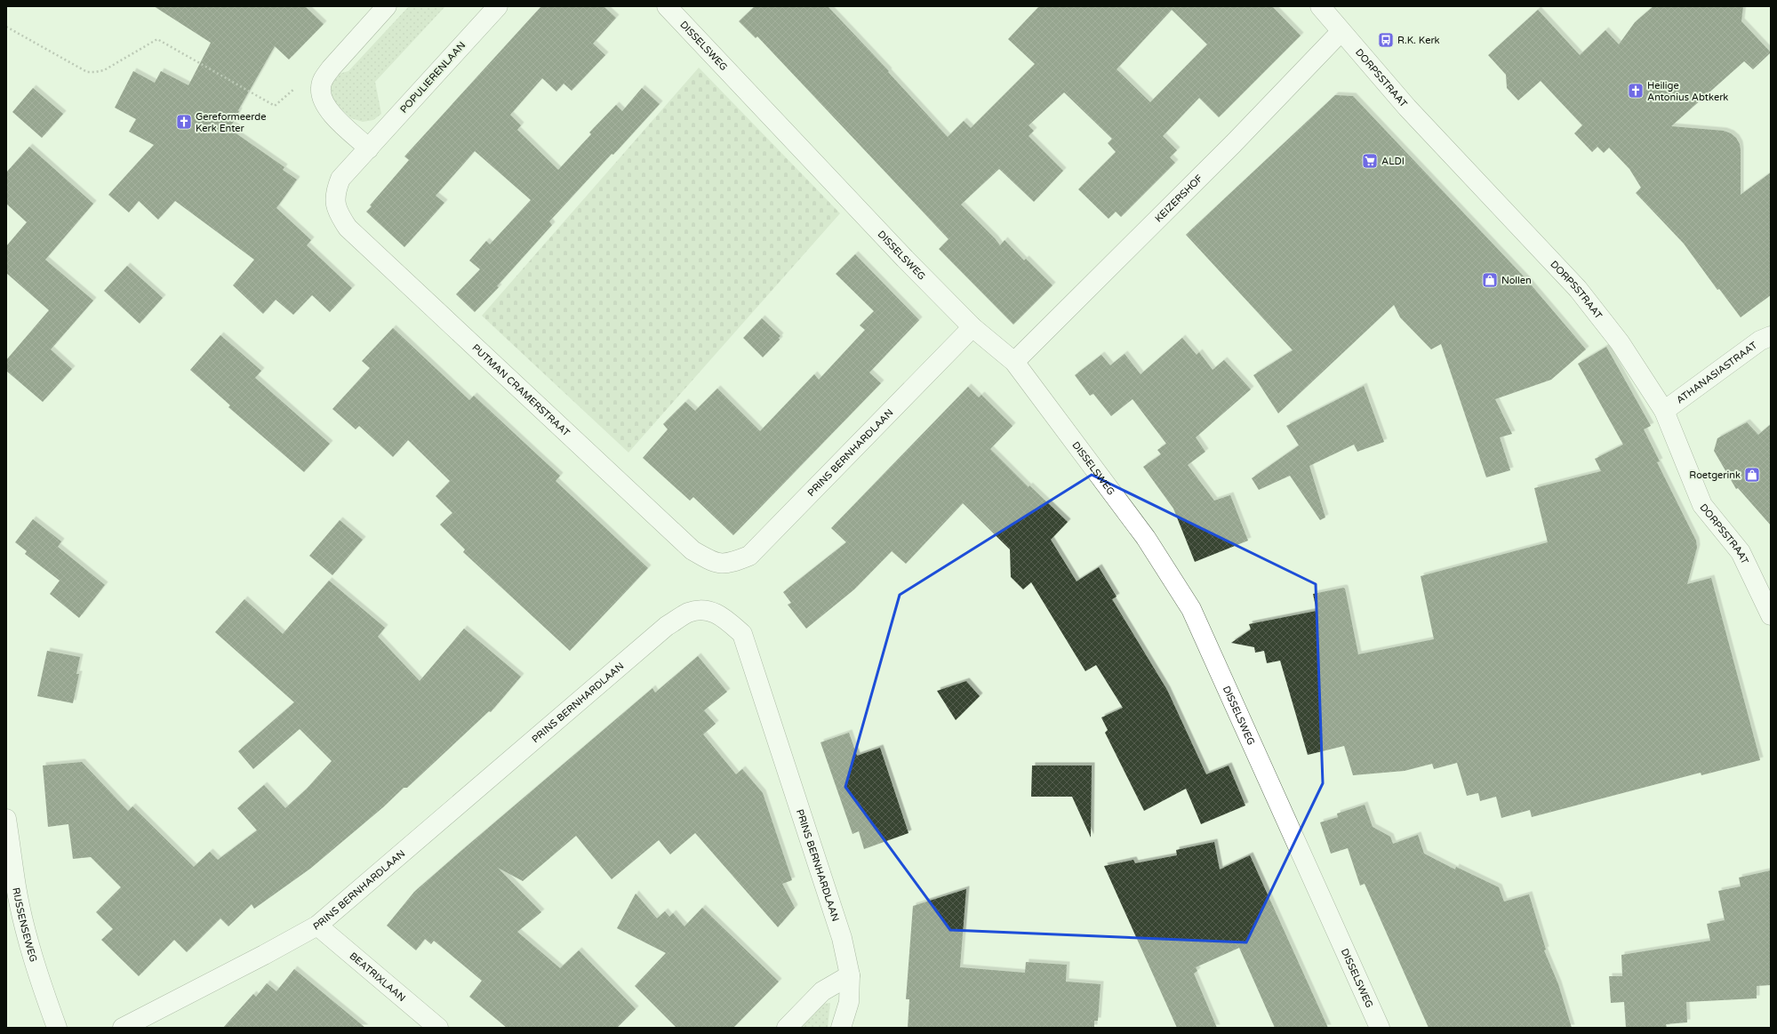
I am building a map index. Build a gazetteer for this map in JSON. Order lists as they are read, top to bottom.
{
  "streets": {
    "street": [
      "DISSELSWEG",
      "POPULIERENLAAN",
      "DORPSSTRAAT",
      "KEIZERSHOF",
      "ATHANASIASTRAAT",
      "PUTMAN CRAMERSTRAAT",
      "PRINS BERNHARDLAAN",
      "RIJSSENSEWEG",
      "BEATRIXLAAN"
    ]
  },
  "crossings": [
    ["DISSELSWEG", "KEIZERSHOF"],
    ["DISSELSWEG", "PRINS BERNHARDLAAN"],
    ["POPULIERENLAAN", "PUTMAN CRAMERSTRAAT"],
    ["DORPSSTRAAT", "KEIZERSHOF"],
    ["DORPSSTRAAT", "ATHANASIASTRAAT"],
    ["PUTMAN CRAMERSTRAAT", "PRINS BERNHARDLAAN"],
    ["PRINS BERNHARDLAAN", "BEATRIXLAAN"]
  ],
  "places": {
    "bus stop": ["R.K. Kerk"],
    "church": ["Heilige Antonius Abtkerk", "Gereformeerde Kerk Enter"],
    "supermarket": ["ALDI"],
    "shop": ["Nollen", "Roetgerink"]
  }
}
